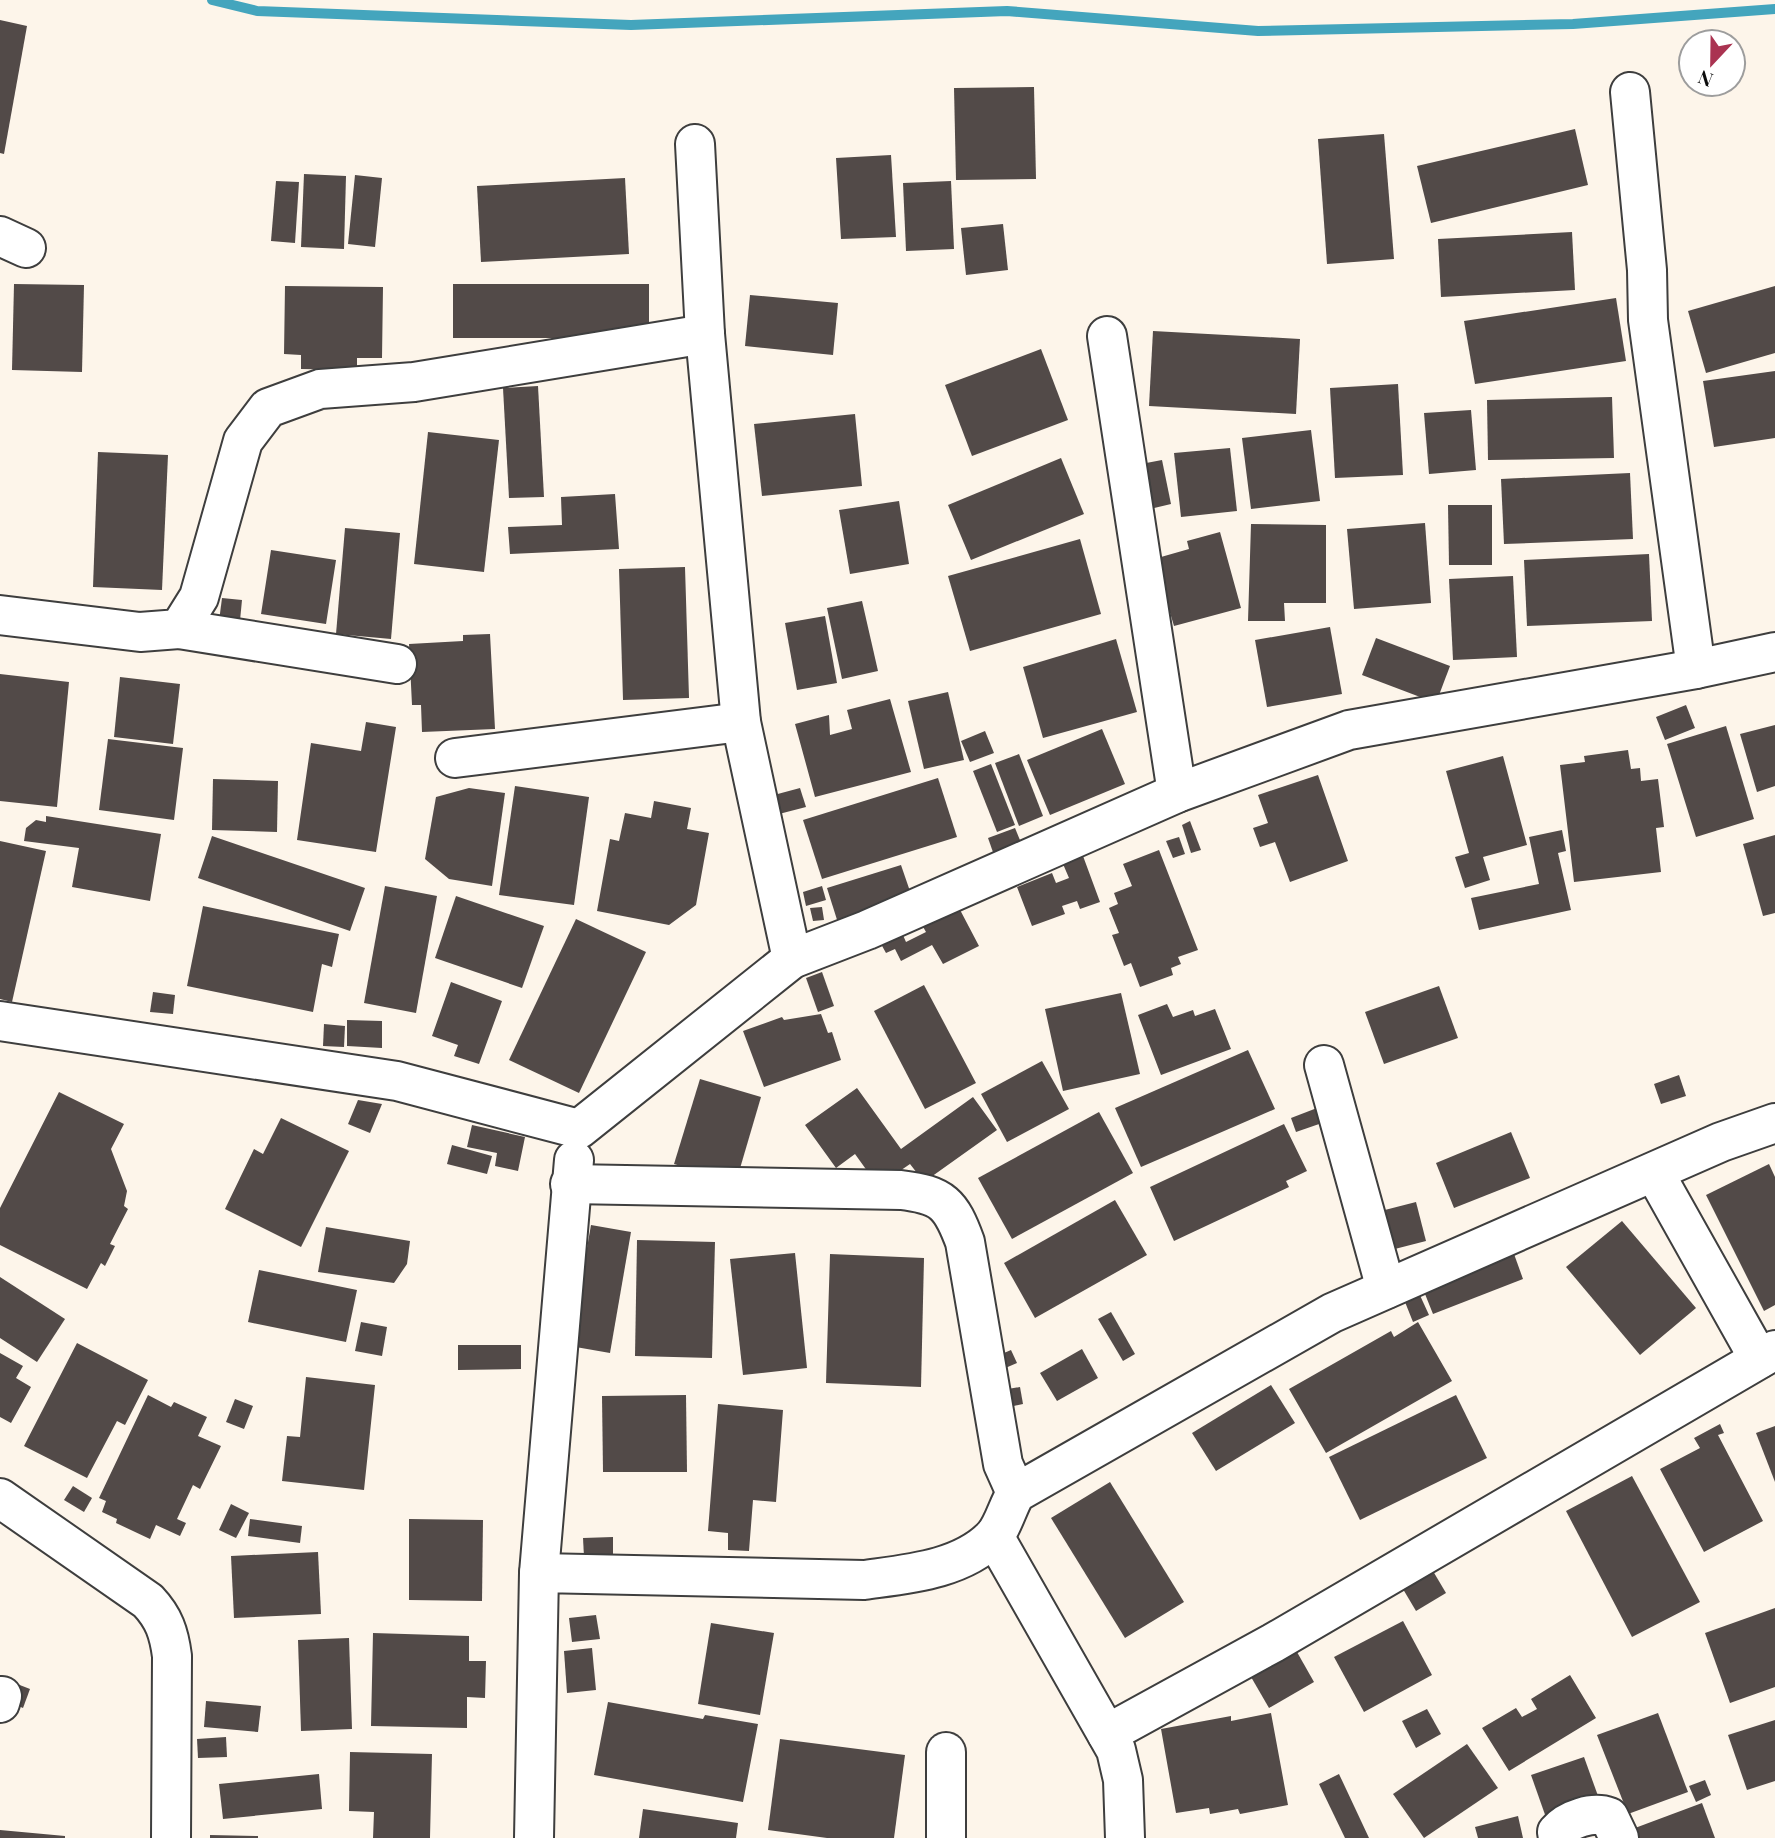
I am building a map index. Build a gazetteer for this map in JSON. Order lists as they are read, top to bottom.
{
  "north": "bottom"
}
